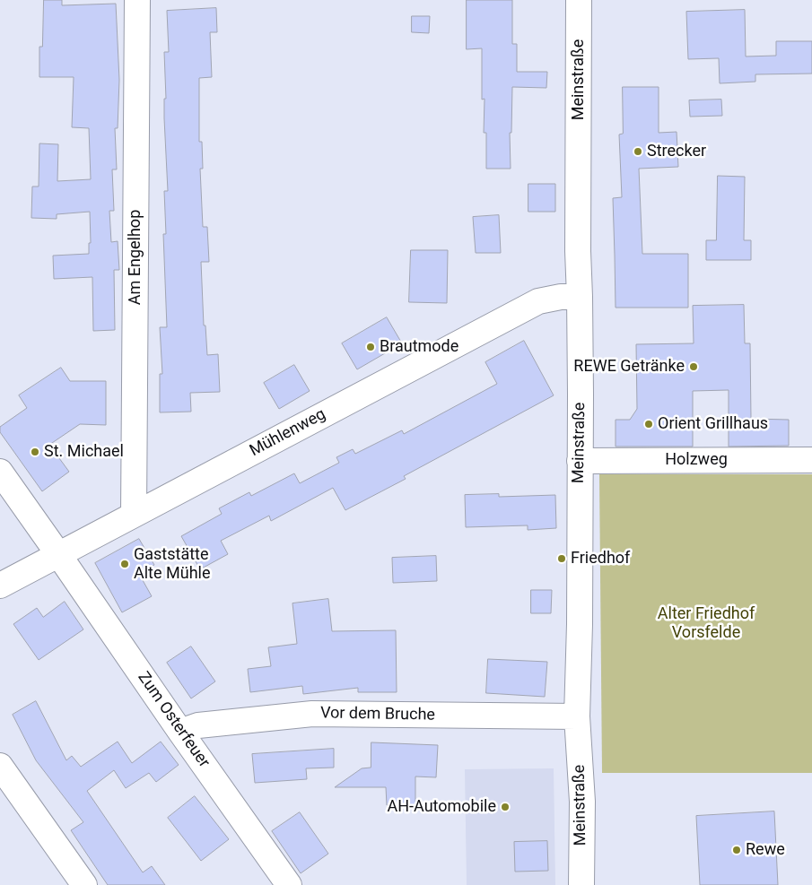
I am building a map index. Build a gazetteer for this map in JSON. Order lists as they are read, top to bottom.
{
  "streets": {
    "street": [
      "Meinstraße",
      "Am Engelhop",
      "Mühlenweg",
      "Holzweg",
      "Vor dem Bruche",
      "Zum Osterfeuer"
    ]
  },
  "crossings": [
    ["Meinstraße", "Mühlenweg"],
    ["Meinstraße", "Holzweg"],
    ["Meinstraße", "Vor dem Bruche"],
    ["Am Engelhop", "Mühlenweg"],
    ["Mühlenweg", "Zum Osterfeuer"],
    ["Vor dem Bruche", "Zum Osterfeuer"]
  ],
  "parks": ["Alter Friedhof Vorsfelde"],
  "places": [
    "Strecker",
    "Brautmode",
    "REWE Getränke",
    "Orient Grillhaus",
    "St. Michael",
    "Friedhof",
    "Gaststätte Alte Mühle",
    "AH-Automobile",
    "Rewe"
  ]
}
